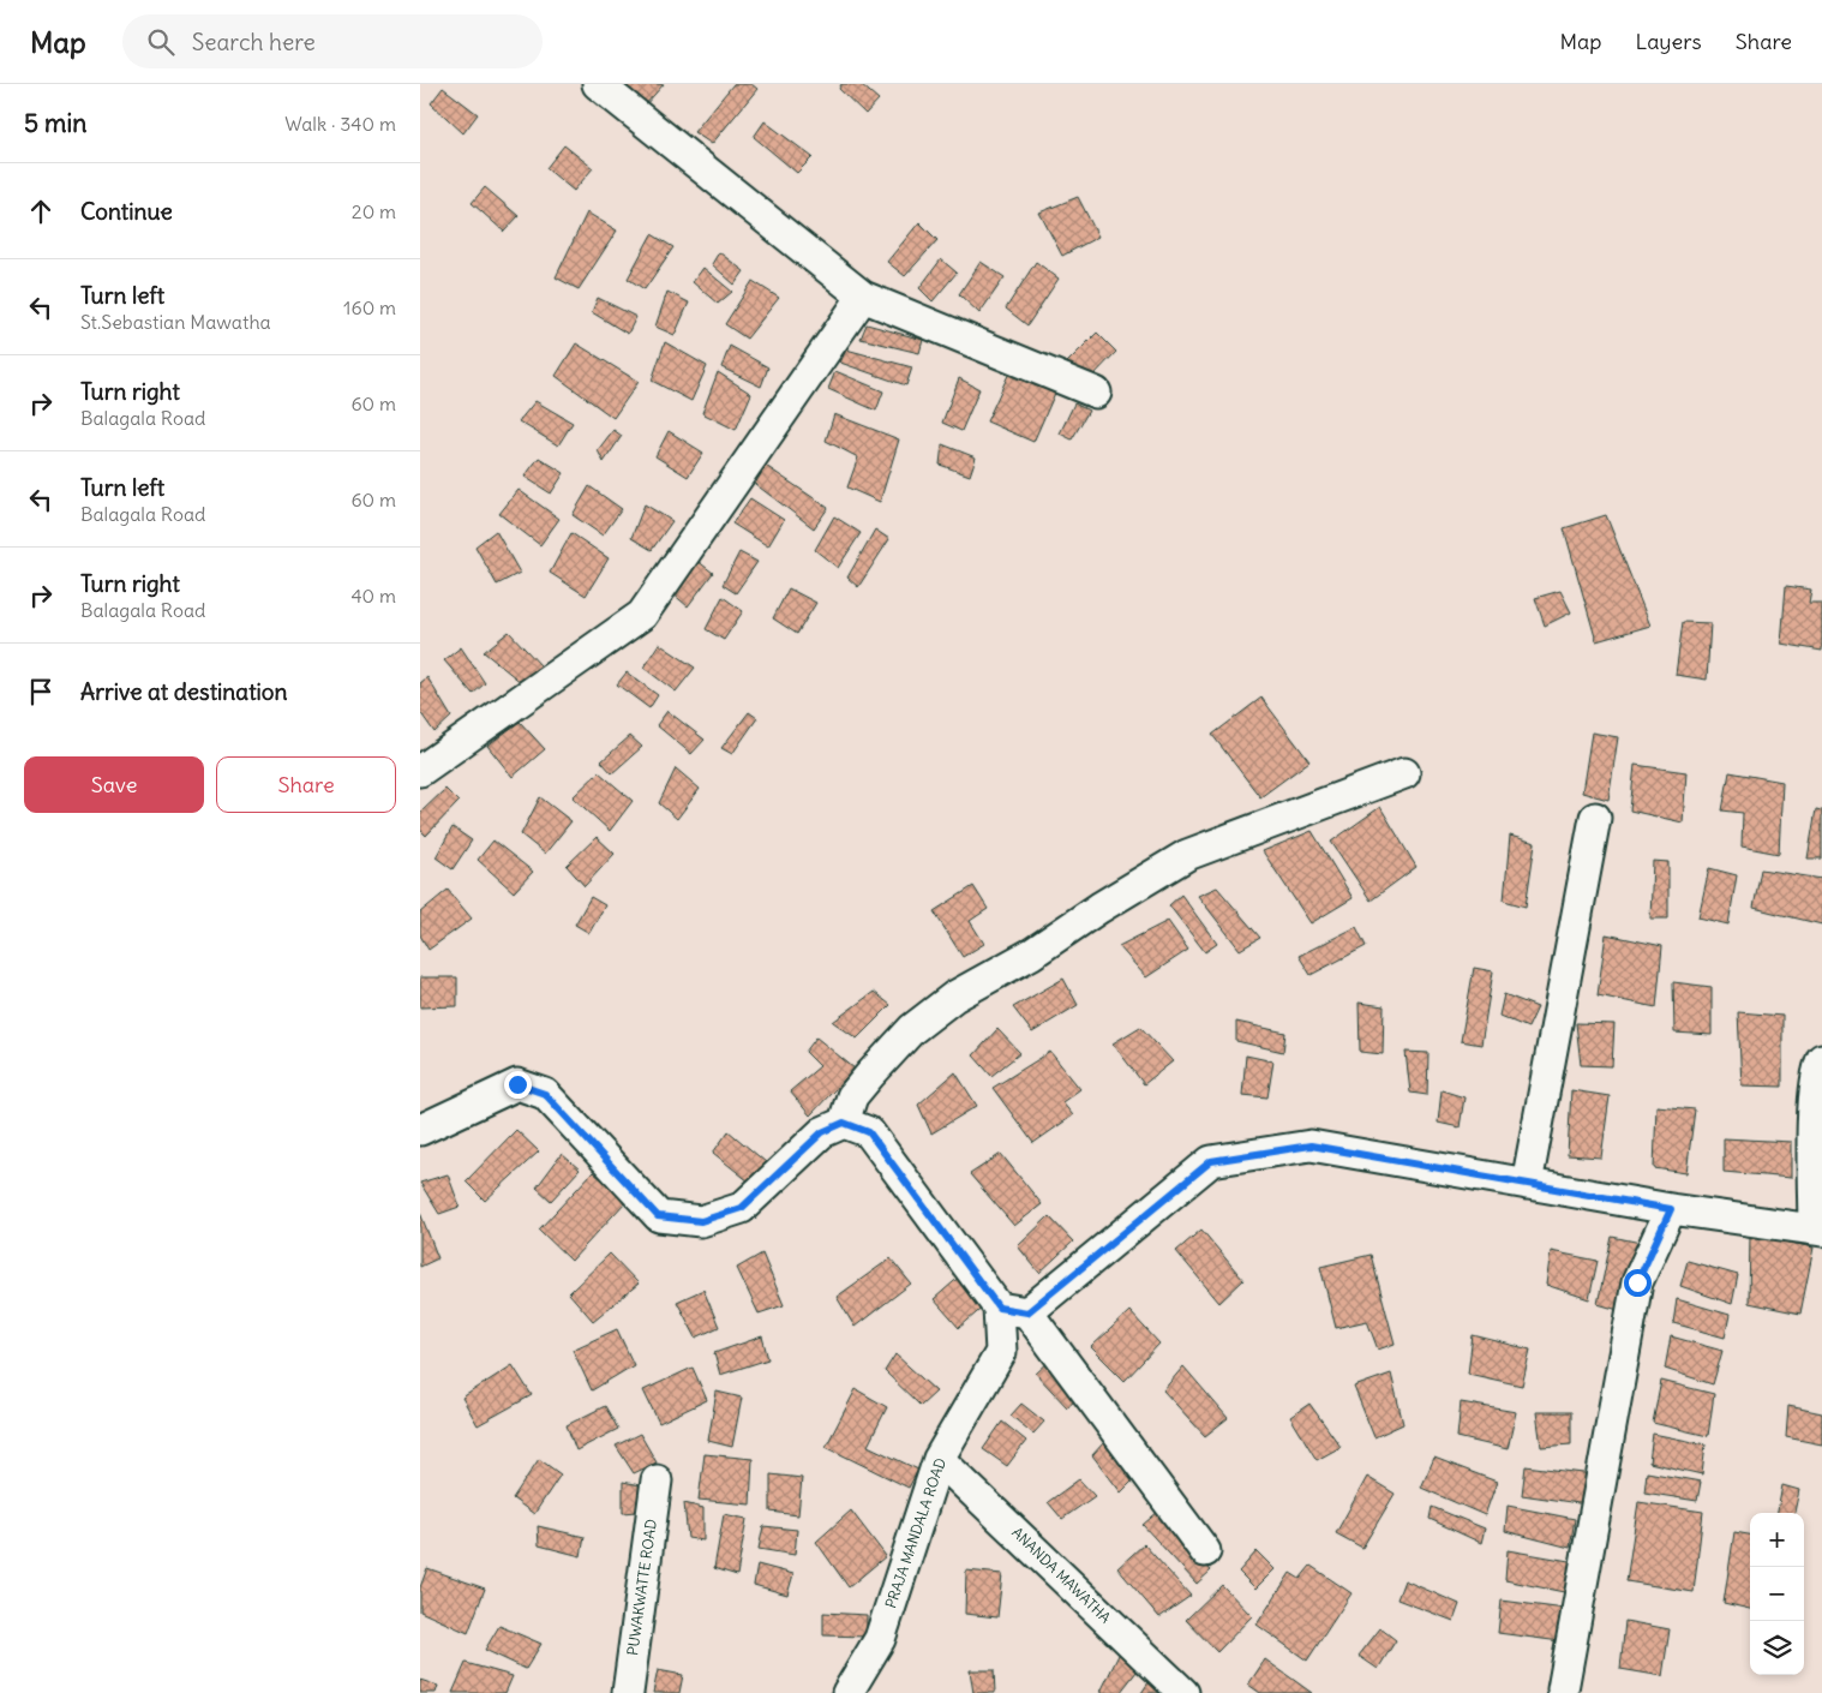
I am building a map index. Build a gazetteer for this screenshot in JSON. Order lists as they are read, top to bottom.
{
  "streets": {
    "street": ["PRAJA MANDALA ROAD", "ANANDA MAWATHA", "PUWAKWATTE ROAD"]
  },
  "crossings": [
    ["PRAJA MANDALA ROAD", "ANANDA MAWATHA"]
  ],
  "page": {
    "header": "Map",
    "search": "Search here",
    "nav": ["Map", "Layers", "Share"],
    "heading": ["5 min", "Walk · 340 m"],
    "list": [
      ["Continue", "20 m"],
      ["Turn left", "St.Sebastian Mawatha", "160 m"],
      ["Turn right", "Balagala Road", "60 m"],
      ["Turn left", "Balagala Road", "60 m"],
      ["Turn right", "Balagala Road", "40 m"],
      "Arrive at destination"
    ],
    "buttons": ["Save", "Share"],
    "map_buttons": ["+", "−"]
  }
}
